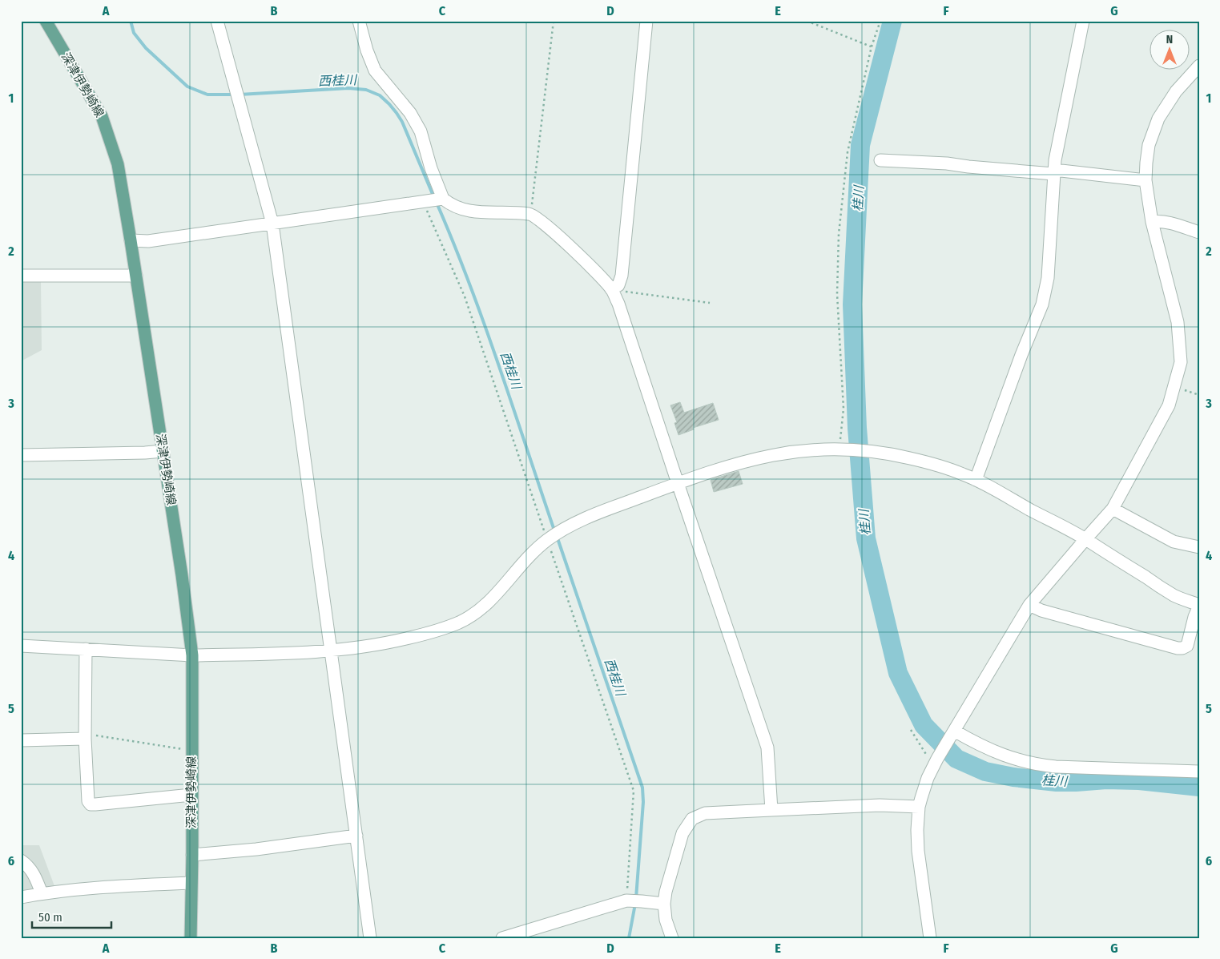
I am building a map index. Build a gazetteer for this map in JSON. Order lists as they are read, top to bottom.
{
  "streets": {
    "main road": ["深津伊勢崎線"]
  },
  "water": ["西桂川", "桂川"],
  "scale_bar": "50 m",
  "north": "top",
  "grid": {
    "columns": [
      "A",
      "B",
      "C",
      "D",
      "E",
      "F",
      "G"
    ],
    "rows": [
      "1",
      "2",
      "3",
      "4",
      "5",
      "6"
    ]
  }
}
